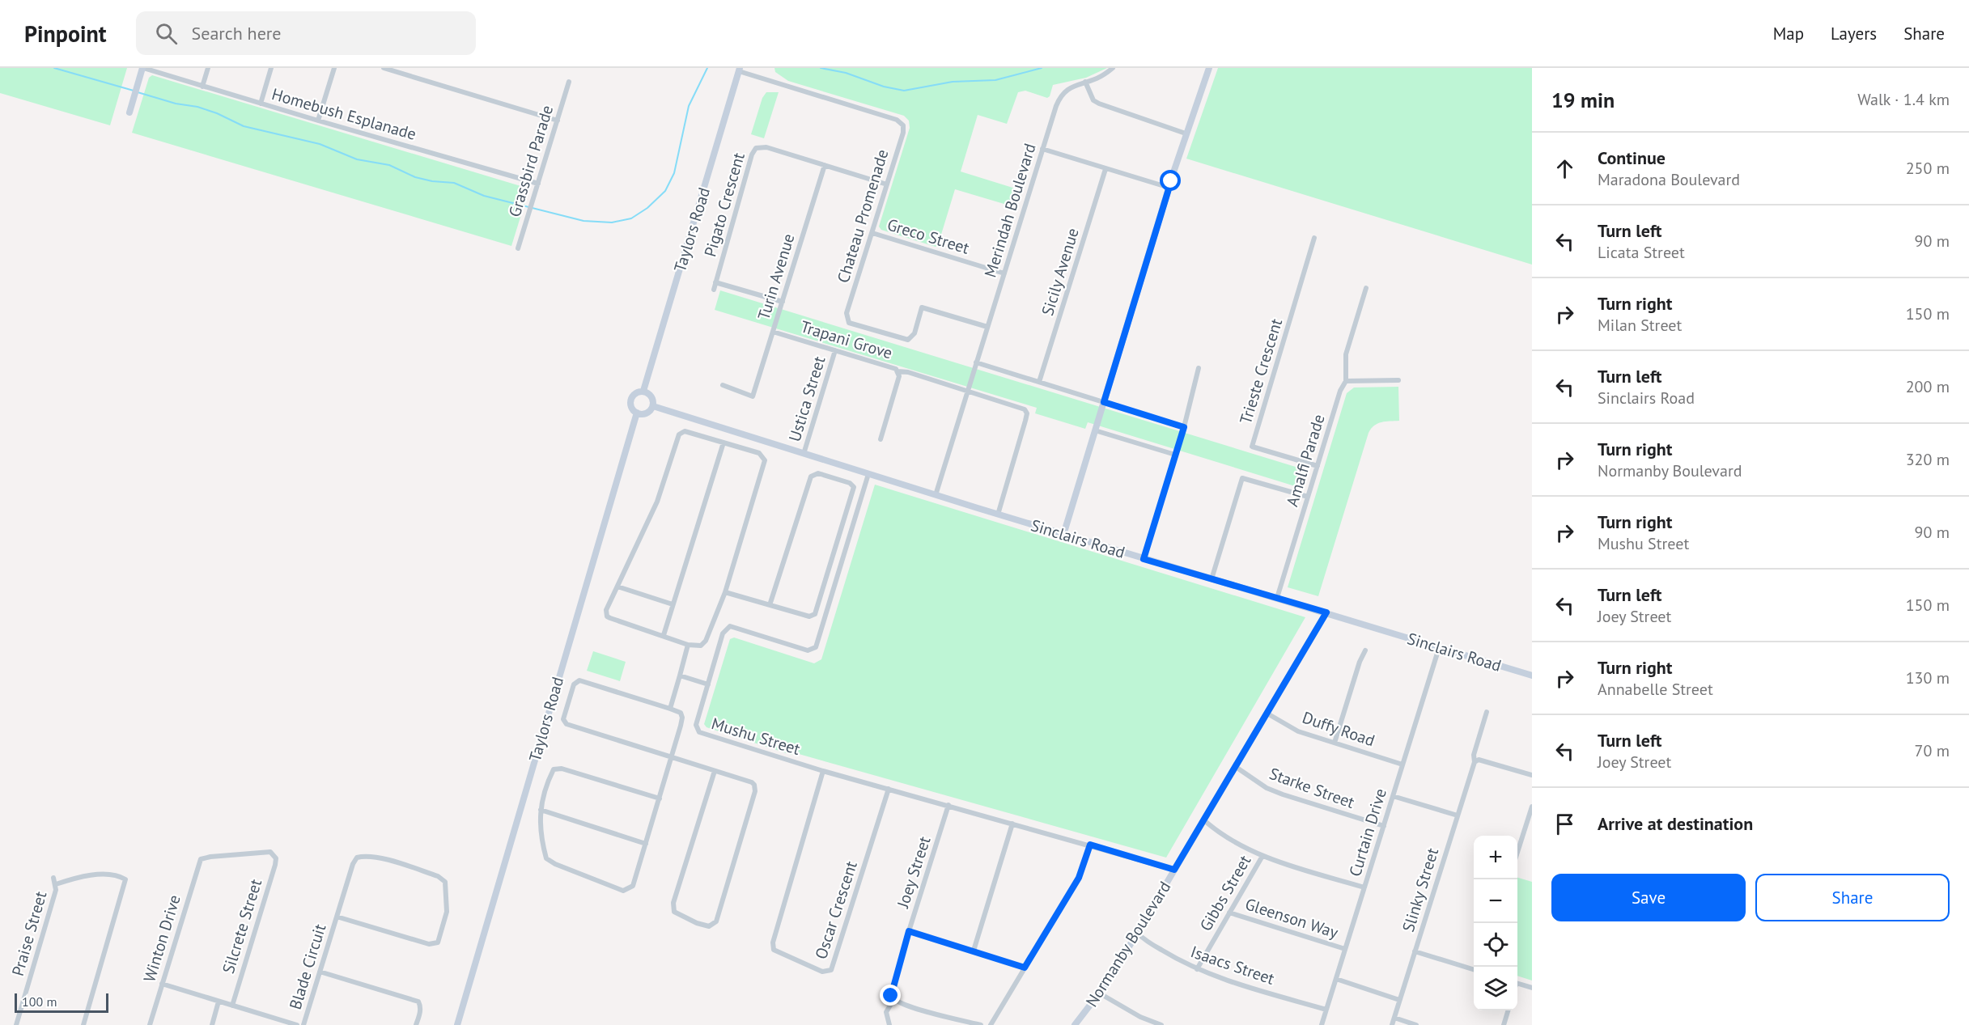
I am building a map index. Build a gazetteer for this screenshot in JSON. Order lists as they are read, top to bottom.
{
  "streets": {
    "street": [
      "Homebush Esplanade",
      "Grassbird Parade",
      "Pigato Crescent",
      "Merindah Boulevard",
      "Chateau Promenade",
      "Taylors Road",
      "Greco Street",
      "Sicily Avenue",
      "Turin Avenue",
      "Trapani Grove",
      "Trieste Crescent",
      "Ustica Street",
      "Amalfi Parade",
      "Sinclairs Road",
      "Duffy Road",
      "Mushu Street",
      "Starke Street",
      "Curtain Drive",
      "Joey Street",
      "Slinky Street",
      "Gibbs Street",
      "Oscar Crescent",
      "Gleenson Way",
      "Silcrete Street",
      "Praise Street",
      "Winton Drive",
      "Normanby Boulevard",
      "Isaacs Street",
      "Blade Circuit"
    ]
  },
  "crossings": [
    ["Homebush Esplanade", "Grassbird Parade"],
    ["Pigato Crescent", "Chateau Promenade"],
    ["Pigato Crescent", "Turin Avenue"],
    ["Merindah Boulevard", "Chateau Promenade"],
    ["Merindah Boulevard", "Greco Street"],
    ["Merindah Boulevard", "Sinclairs Road"],
    ["Chateau Promenade", "Taylors Road"],
    ["Chateau Promenade", "Greco Street"],
    ["Taylors Road", "Sinclairs Road"],
    ["Turin Avenue", "Trapani Grove"],
    ["Trapani Grove", "Ustica Street"],
    ["Trieste Crescent", "Amalfi Parade"],
    ["Ustica Street", "Sinclairs Road"],
    ["Amalfi Parade", "Sinclairs Road"],
    ["Sinclairs Road", "Mushu Street"],
    ["Sinclairs Road", "Curtain Drive"],
    ["Sinclairs Road", "Normanby Boulevard"],
    ["Duffy Road", "Curtain Drive"],
    ["Duffy Road", "Normanby Boulevard"],
    ["Mushu Street", "Joey Street"],
    ["Mushu Street", "Oscar Crescent"],
    ["Mushu Street", "Normanby Boulevard"],
    ["Starke Street", "Curtain Drive"],
    ["Starke Street", "Normanby Boulevard"],
    ["Curtain Drive", "Gleenson Way"],
    ["Curtain Drive", "Isaacs Street"],
    ["Gibbs Street", "Gleenson Way"],
    ["Gibbs Street", "Isaacs Street"],
    ["Silcrete Street", "Winton Drive"],
    ["Normanby Boulevard", "Isaacs Street"]
  ],
  "scale_bar": "100 m",
  "page": {
    "header": "Pinpoint",
    "search": "Search here",
    "nav": ["Map", "Layers", "Share"],
    "heading": ["19 min", "Walk · 1.4 km"],
    "list": [
      ["Continue", "Maradona Boulevard", "250 m"],
      ["Turn left", "Licata Street", "90 m"],
      ["Turn right", "Milan Street", "150 m"],
      ["Turn left", "Sinclairs Road", "200 m"],
      ["Turn right", "Normanby Boulevard", "320 m"],
      ["Turn right", "Mushu Street", "90 m"],
      ["Turn left", "Joey Street", "150 m"],
      ["Turn right", "Annabelle Street", "130 m"],
      ["Turn left", "Joey Street", "70 m"],
      "Arrive at destination"
    ],
    "map_buttons": ["+", "−"],
    "buttons": ["Save", "Share"],
    "scale": "100 m"
  }
}
